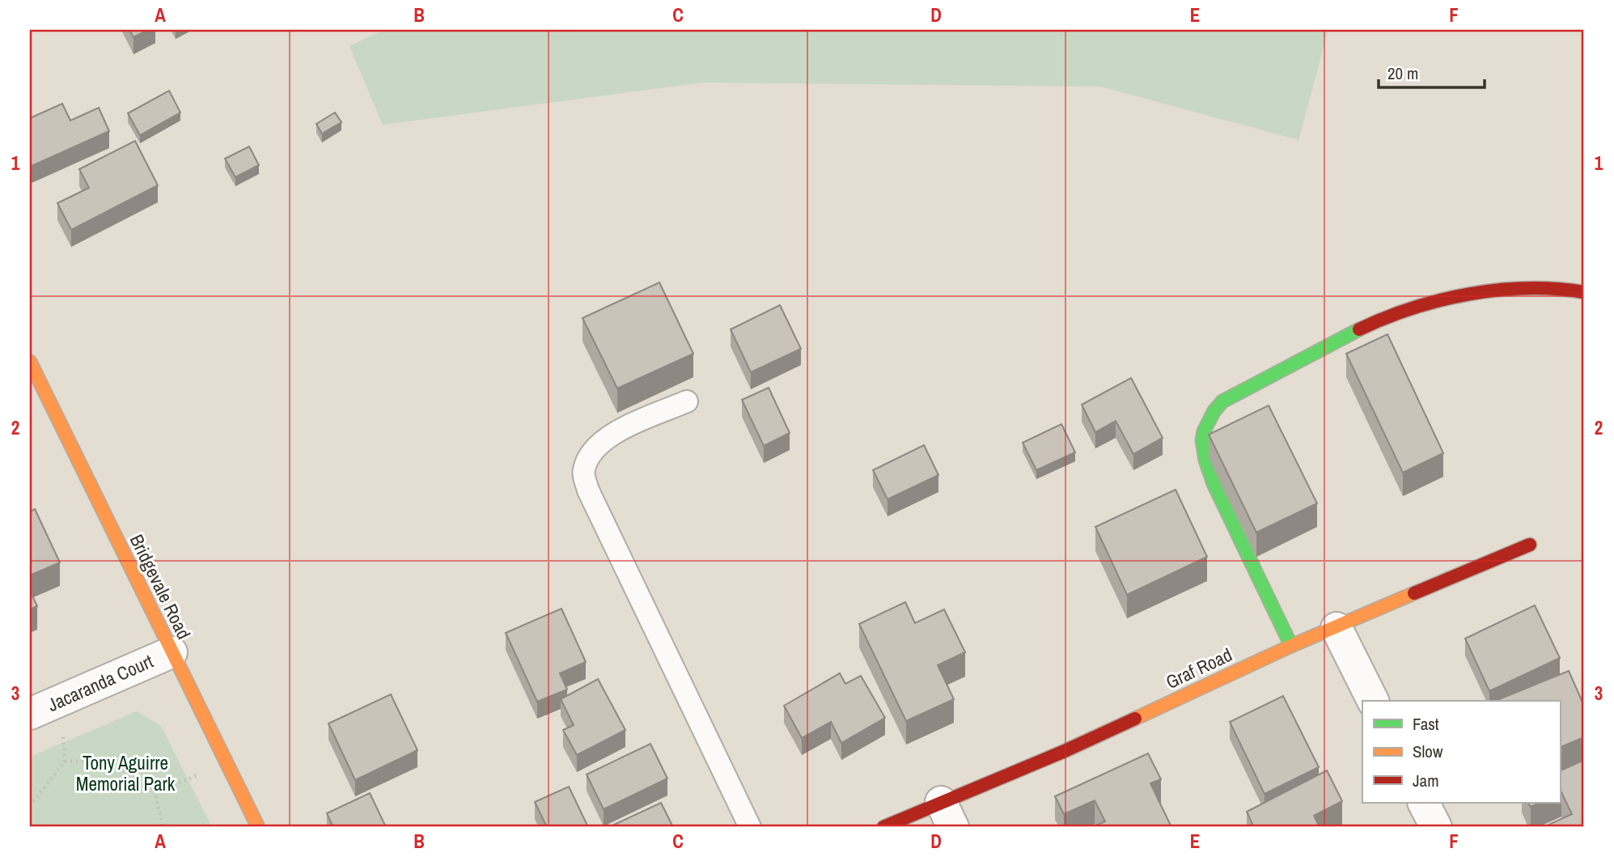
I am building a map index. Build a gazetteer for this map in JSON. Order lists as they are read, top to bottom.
{
  "streets": {
    "street": ["Bridgevale Road", "Graf Road", "Jacaranda Court"]
  },
  "crossings": [
    ["Bridgevale Road", "Jacaranda Court"]
  ],
  "parks": ["Tony Aguirre Memorial Park"],
  "legend": ["Fast", "Slow", "Jam"],
  "scale_bar": "20 m",
  "grid": {
    "columns": [
      "A",
      "B",
      "C",
      "D",
      "E",
      "F"
    ],
    "rows": ["1", "2", "3"]
  }
}
